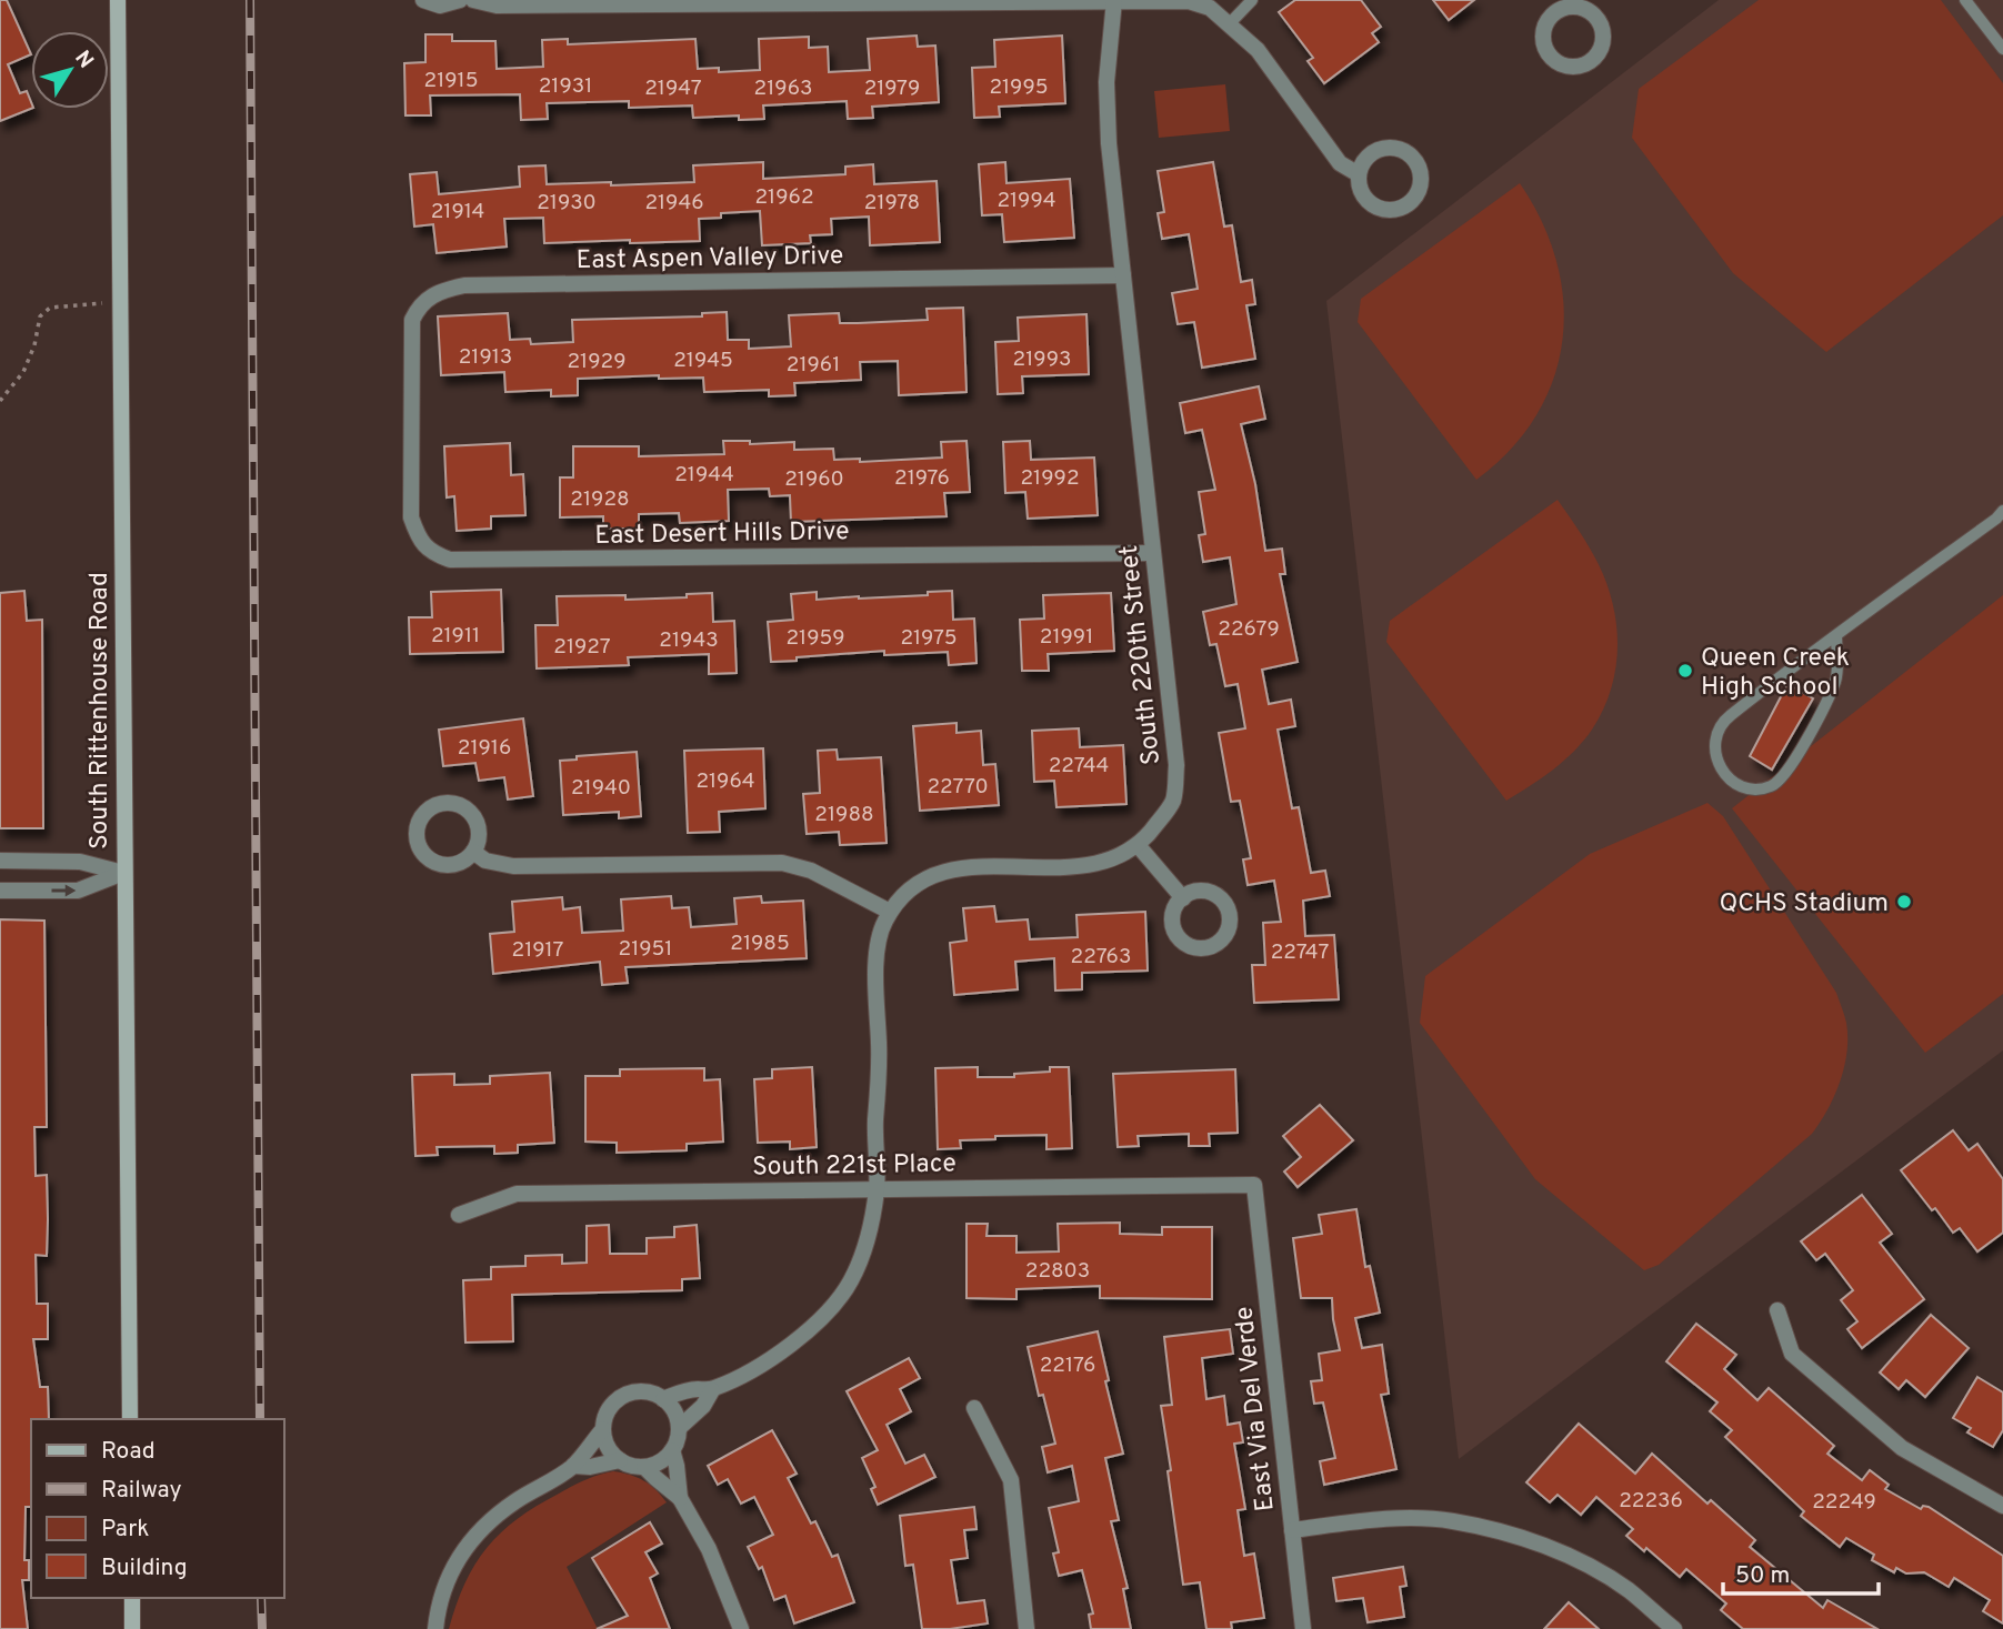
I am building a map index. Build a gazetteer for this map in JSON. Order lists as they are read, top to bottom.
{
  "streets": {
    "main road": ["South Rittenhouse Road"],
    "street": [
      "East Aspen Valley Drive",
      "East Desert Hills Drive",
      "South 220th Street",
      "South 221st Place",
      "East Via Del Verde"
    ]
  },
  "crossings": [
    ["East Aspen Valley Drive", "East Desert Hills Drive"],
    ["East Aspen Valley Drive", "South 220th Street"],
    ["East Desert Hills Drive", "South 220th Street"],
    ["South 220th Street", "South 221st Place"],
    ["South 221st Place", "East Via Del Verde"]
  ],
  "places": ["Queen Creek High School", "QCHS Stadium"],
  "house_numbers": [
    "21915",
    "21931",
    "21995",
    "21947",
    "21963",
    "21979",
    "21962",
    "21994",
    "21930",
    "21946",
    "21978",
    "21914",
    "21913",
    "21993",
    "21945",
    "21929",
    "21961",
    "21944",
    "21976",
    "21992",
    "21960",
    "21928",
    "22679",
    "21911",
    "21991",
    "21959",
    "21975",
    "21943",
    "21927",
    "21916",
    "22744",
    "21964",
    "22770",
    "21940",
    "21988",
    "21985",
    "21951",
    "21917",
    "22747",
    "22763",
    "22803",
    "22176",
    "22236",
    "22249"
  ],
  "legend": [
    "Road",
    "Railway",
    "Park",
    "Building"
  ],
  "scale_bar": "50 m",
  "north": "top right"
}
